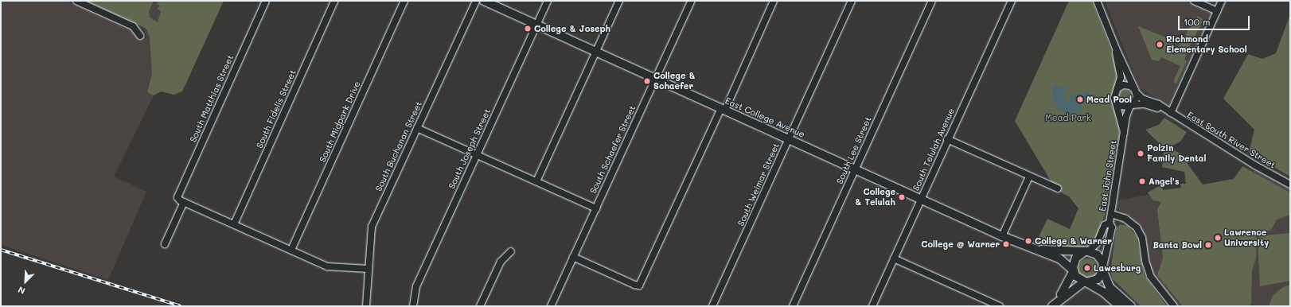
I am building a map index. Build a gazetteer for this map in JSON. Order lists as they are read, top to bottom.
{
  "streets": {
    "main road": ["East College Avenue"],
    "street": [
      "South Matthias Street",
      "South Fidelis Street",
      "South Midpark Drive",
      "East South River Street",
      "South Buchanan Street",
      "South Joseph Street",
      "South Schaefer Street",
      "South Telulah Avenue",
      "South Lee Street",
      "East John Street",
      "South Weimar Street"
    ]
  },
  "crossings": [
    ["East College Avenue", "South Joseph Street"],
    ["East College Avenue", "South Schaefer Street"],
    ["East College Avenue", "South Telulah Avenue"],
    ["East College Avenue", "South Lee Street"],
    ["East College Avenue", "East John Street"],
    ["East College Avenue", "South Weimar Street"],
    ["East South River Street", "East John Street"]
  ],
  "parks": ["Mead Park"],
  "places": [
    "College & Joseph",
    "Richmond Elementary School",
    "College & Schaefer",
    "Mead Pool",
    "Polzin Family Dental",
    "Angel's",
    "College & Telulah",
    "Lawrence University",
    "College & Warner",
    "College @ Warner",
    "Banta Bowl",
    "Lawesburg"
  ],
  "scale_bar": "100 m",
  "north": "bottom left"
}
